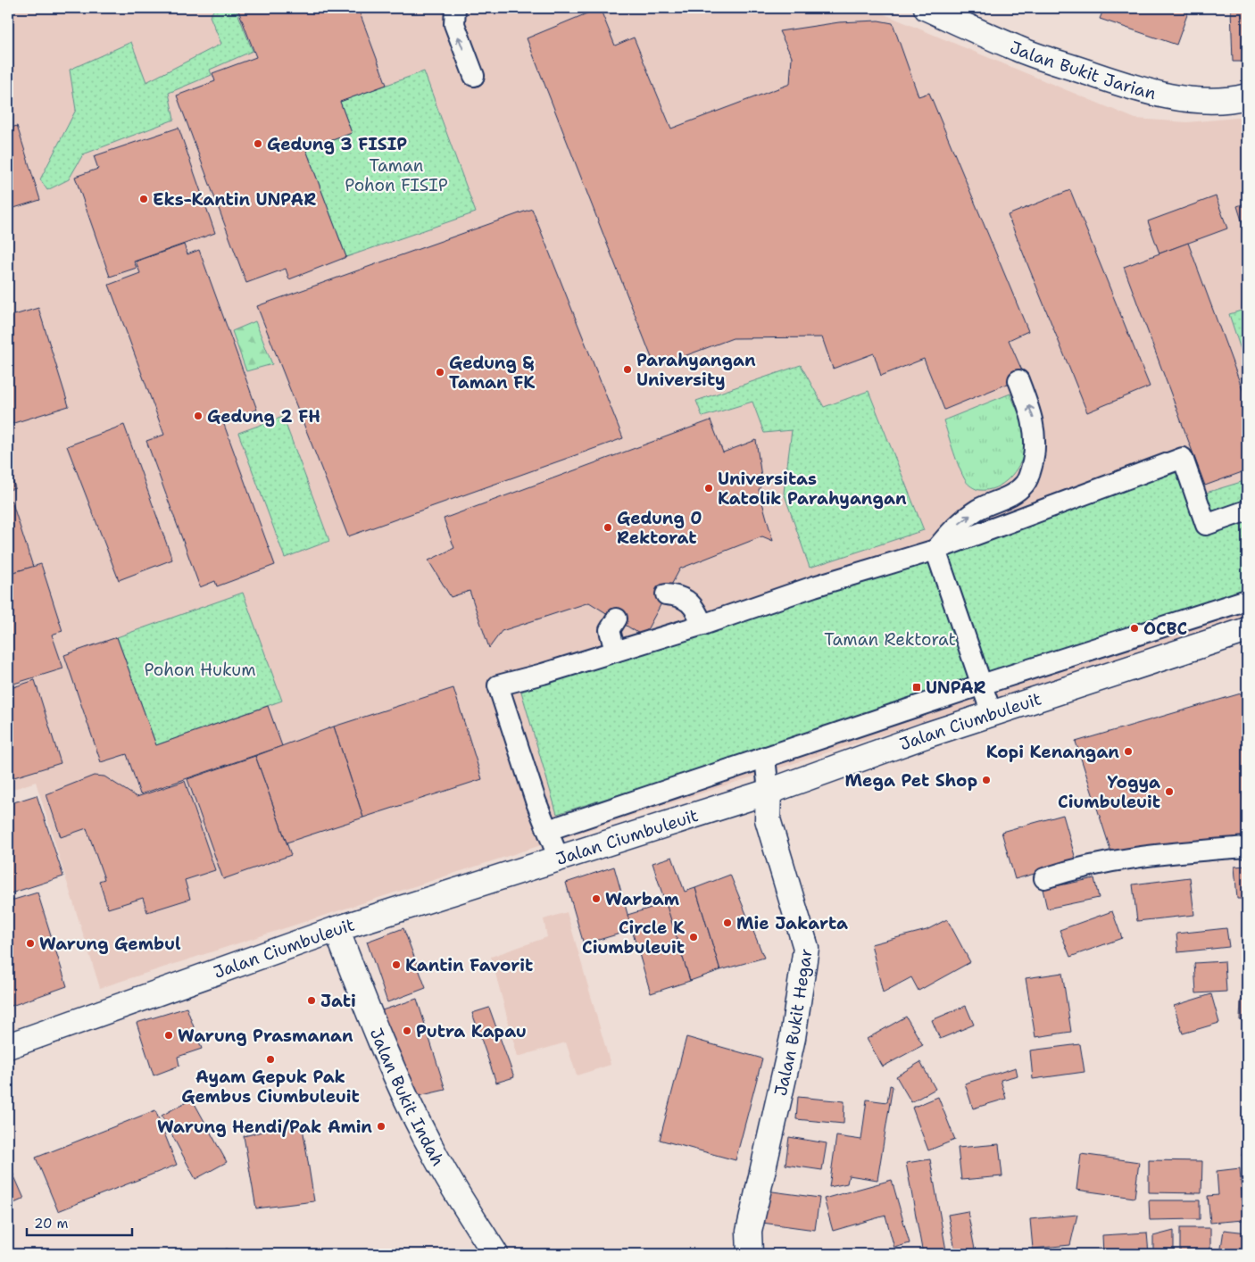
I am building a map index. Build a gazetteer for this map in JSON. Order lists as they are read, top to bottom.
{
  "streets": {
    "main road": [
      "Jalan Bukit Jarian",
      "Jalan Ciumbuleuit",
      "Jalan Bukit Hegar",
      "Jalan Bukit Indah"
    ]
  },
  "crossings": [
    ["Jalan Ciumbuleuit", "Jalan Bukit Hegar"],
    ["Jalan Ciumbuleuit", "Jalan Bukit Indah"]
  ],
  "parks": ["Taman Pohon FISIP", "Taman Rektorat", "Pohon Hukum"],
  "places": {
    "other": [
      "Gedung 3 FISIP",
      "Eks-Kantin UNPAR",
      "Parahyangan University",
      "Gedung & Taman FK",
      "Gedung 2 FH",
      "Universitas Katolik Parahyangan",
      "Gedung 0 Rektorat",
      "OCBC",
      "Kopi Kenangan",
      "Mega Pet Shop",
      "Yogya Ciumbuleuit",
      "Warbam",
      "Mie Jakarta",
      "Circle K Ciumbuleuit",
      "Warung Gembul",
      "Kantin Favorit",
      "Jati",
      "Putra Kapau",
      "Warung Prasmanan",
      "Ayam Gepuk Pak Gembus Ciumbuleuit",
      "Warung Hendi/Pak Amin"
    ],
    "transit": ["UNPAR"]
  },
  "scale_bar": "20 m"
}
